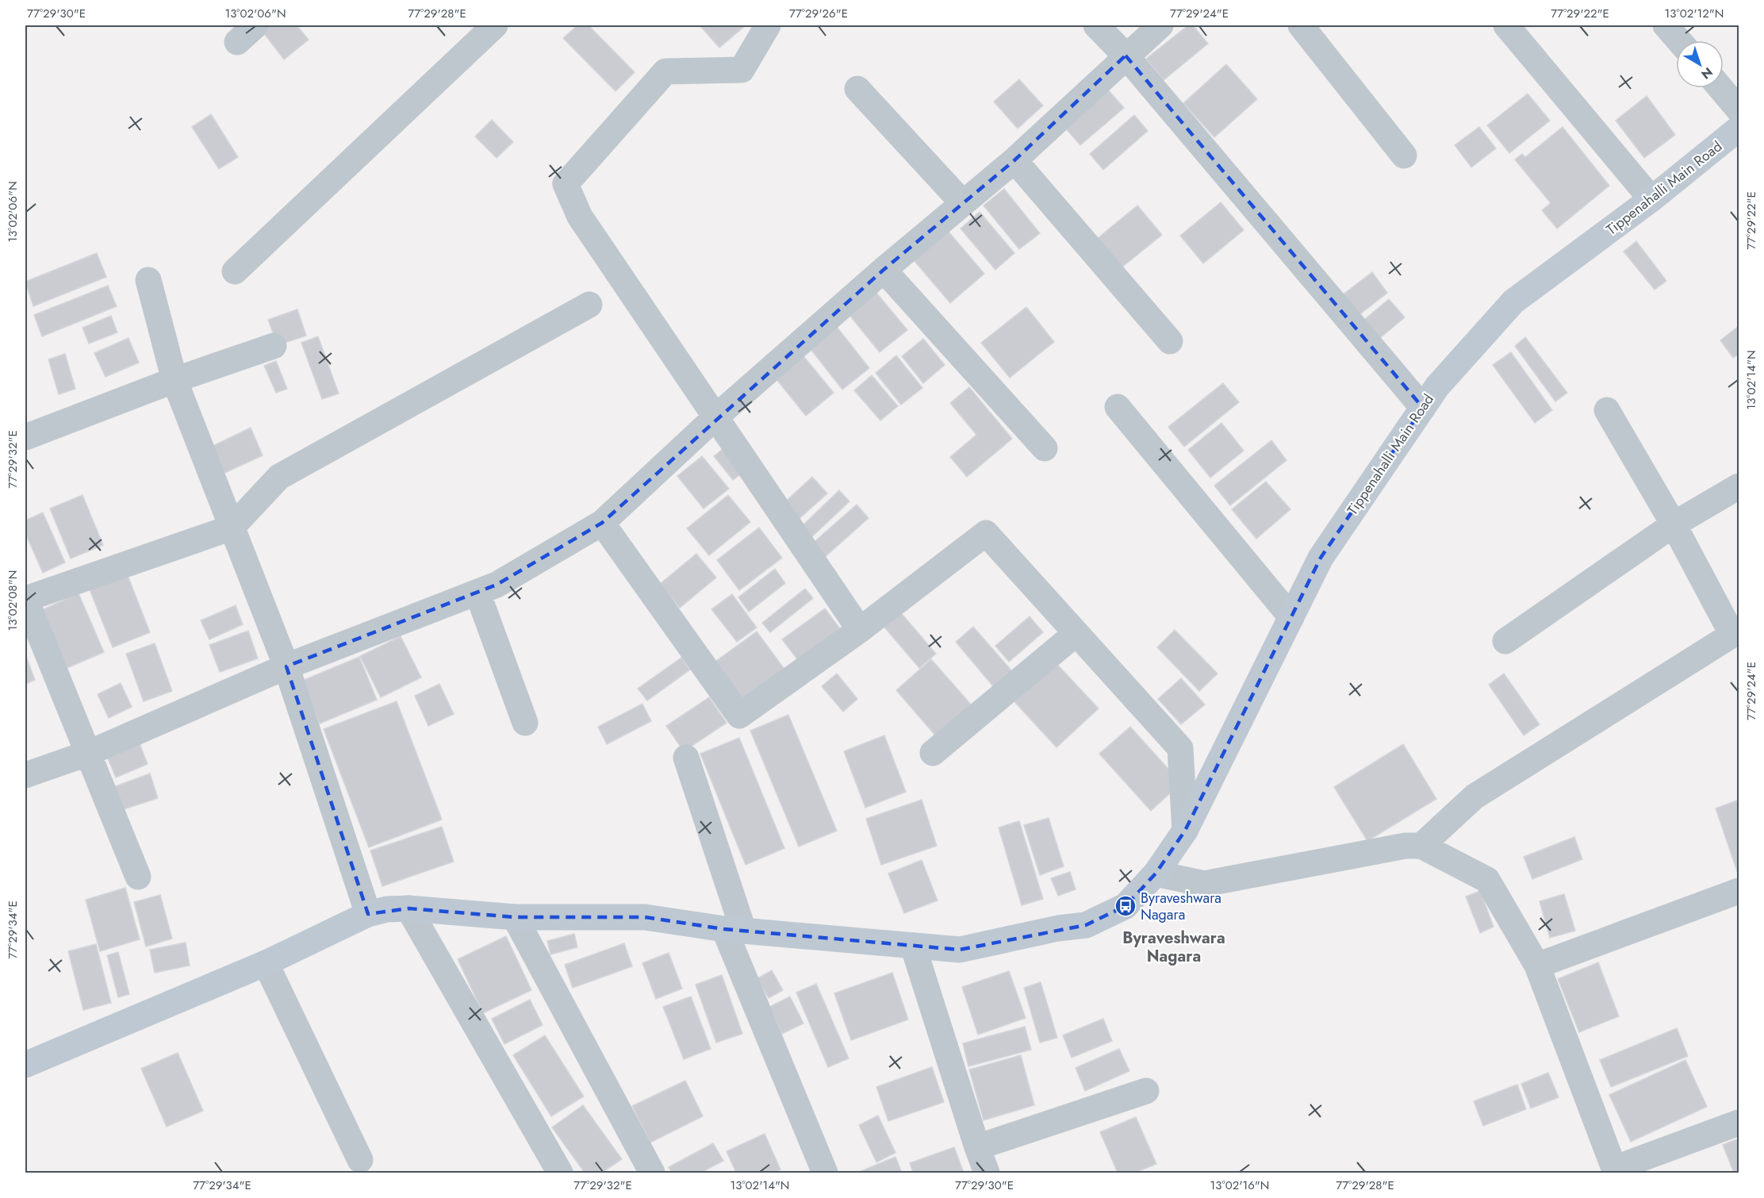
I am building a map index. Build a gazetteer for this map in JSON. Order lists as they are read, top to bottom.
{
  "streets": {
    "street": ["Tippenahalli Main Road"]
  },
  "districts": ["Byraveshwara Nagara"],
  "places": {
    "bus stop": ["Byraveshwara Nagara"]
  },
  "north": "bottom right",
  "coordinates": [
    "77°29'30\"E",
    "13°02'06\"N",
    "77°29'28\"E",
    "77°29'26\"E",
    "77°29'24\"E",
    "77°29'22\"E",
    "13°02'12\"N",
    "13°02'14\"N",
    "77°29'32\"E",
    "13°02'08\"N",
    "77°29'34\"E",
    "13°02'16\"N"
  ]
}
